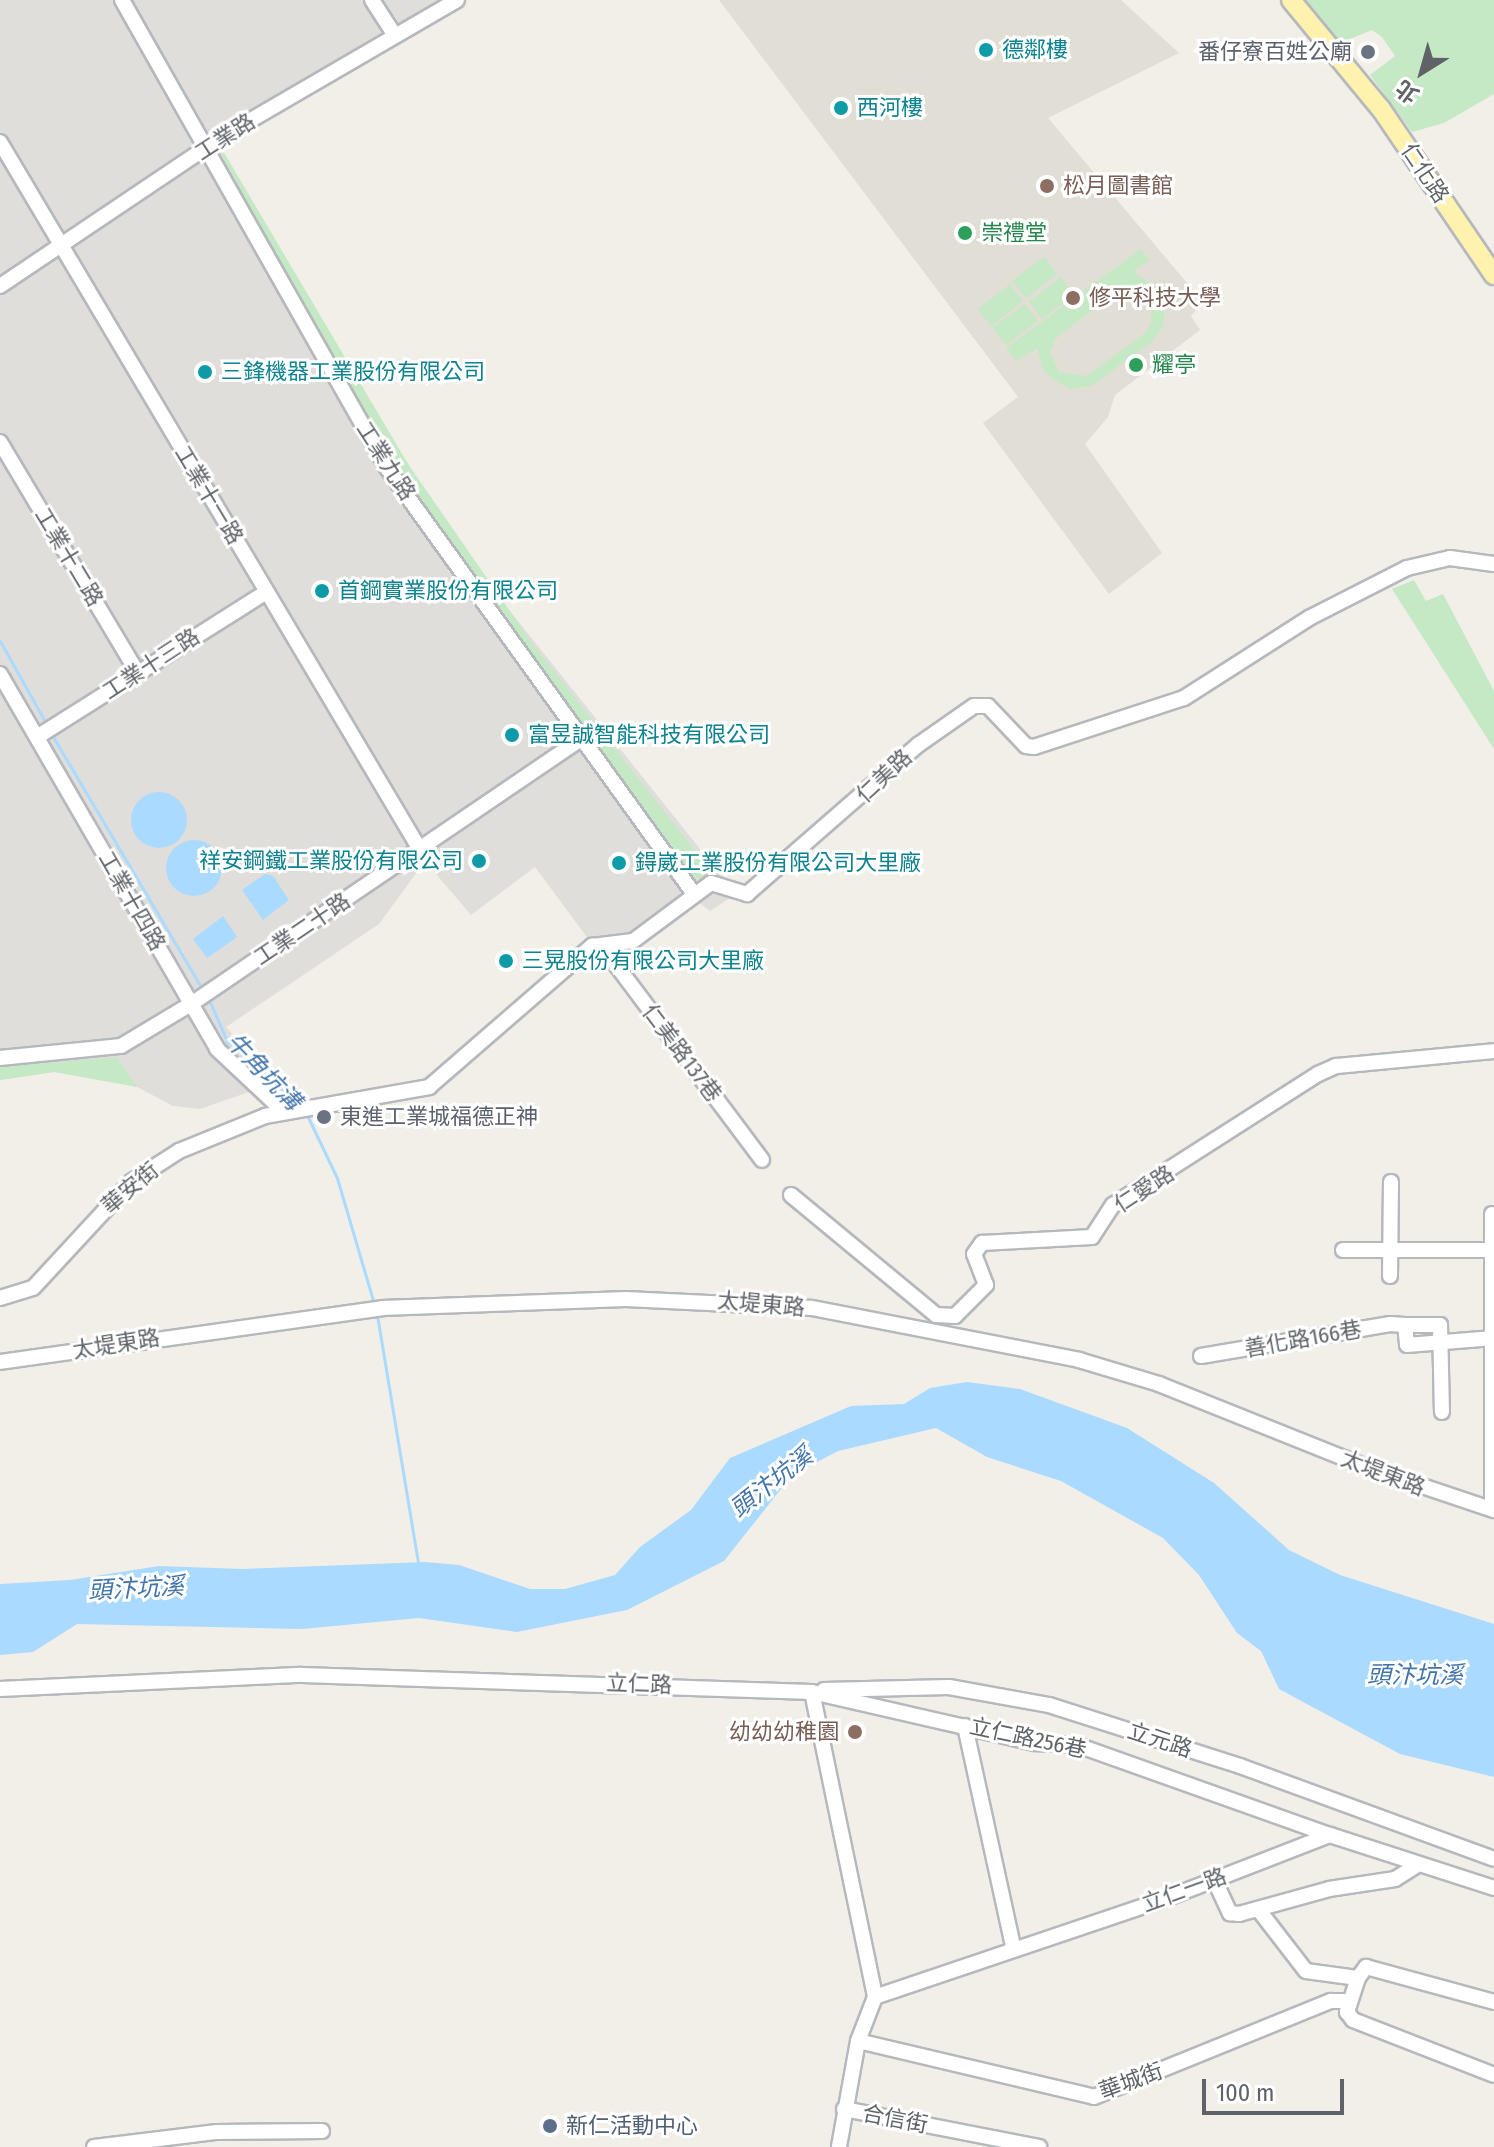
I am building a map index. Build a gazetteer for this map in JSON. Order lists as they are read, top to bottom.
{
  "streets": {
    "main road": ["仁化路"],
    "street": [
      "工業路",
      "工業九路",
      "工業十一路",
      "工業十二路",
      "工業十三路",
      "仁美路",
      "工業十四路",
      "工業二十路",
      "仁美路137巷",
      "華安街",
      "仁愛路",
      "太堤東路",
      "善化路166巷",
      "立仁路",
      "立仁路256巷",
      "立元路",
      "立仁一路",
      "華城街",
      "合信街"
    ]
  },
  "crossings": [
    ["工業路", "工業九路"],
    ["工業路", "工業十一路"],
    ["工業九路", "仁美路"],
    ["工業九路", "工業二十路"],
    ["工業十一路", "工業十三路"],
    ["工業十一路", "工業二十路"],
    ["工業十二路", "工業十三路"],
    ["工業十三路", "工業十四路"],
    ["工業十四路", "工業二十路"],
    ["工業十四路", "華安街"],
    ["仁美路137巷", "華安街"],
    ["立仁路", "立仁路256巷"],
    ["立仁路", "立元路"],
    ["立仁路256巷", "立元路"],
    ["立仁路256巷", "立仁一路"]
  ],
  "water": ["牛角坑溝", "頭汴坑溪"],
  "places": [
    "德鄰樓",
    "番仔寮百姓公廟",
    "西河樓",
    "松月圖書館",
    "崇禮堂",
    "修平科技大學",
    "耀亭",
    "三鋒機器工業股份有限公司",
    "首鋼實業股份有限公司",
    "富昱誠智能科技有限公司",
    "祥安鋼鐵工業股份有限公司",
    "鍀崴工業股份有限公司大里廠",
    "三晃股份有限公司大里廠",
    "東進工業城福德正神",
    "幼幼幼稚園",
    "新仁活動中心"
  ],
  "scale_bar": "100 m",
  "north": "bottom left"
}
